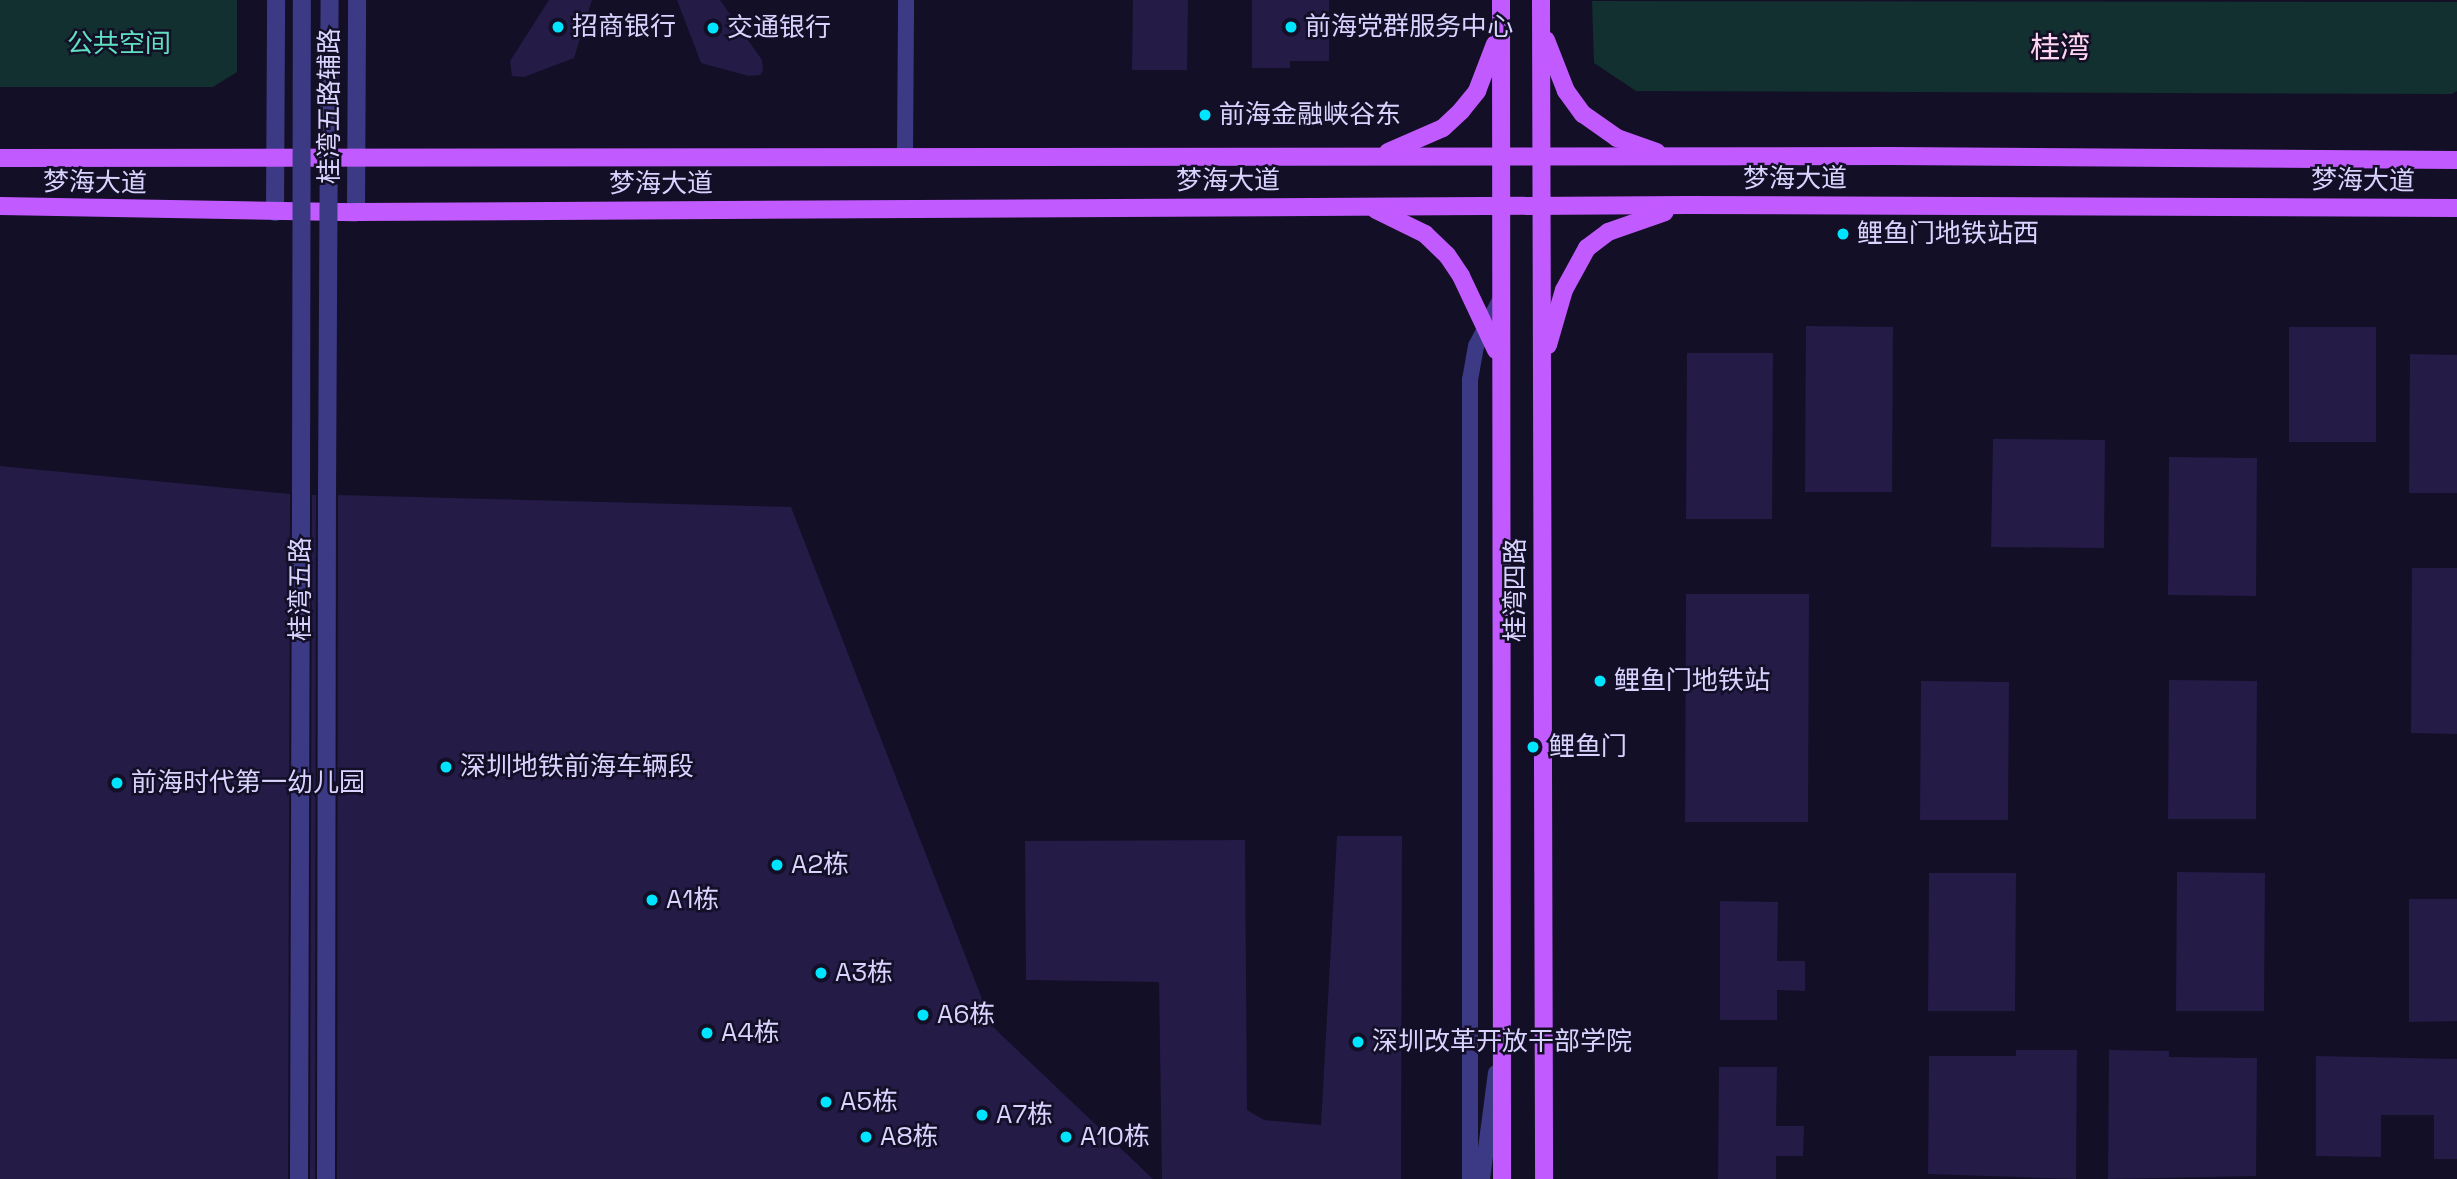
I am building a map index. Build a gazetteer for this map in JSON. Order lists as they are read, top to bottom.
{
  "streets": {
    "main road": ["梦海大道", "桂湾四路"],
    "street": ["桂湾五路辅路", "桂湾五路"]
  },
  "crossings": [
    ["桂湾五路辅路", "梦海大道"],
    ["梦海大道", "桂湾四路"]
  ],
  "districts": ["桂湾"],
  "parks": ["公共空间"],
  "places": [
    "招商银行",
    "前海党群服务中心",
    "交通银行",
    "前海金融峡谷东",
    "鲤鱼门地铁站西",
    "鲤鱼门地铁站",
    "鲤鱼门",
    "深圳地铁前海车辆段",
    "前海时代第一幼儿园",
    "A2栋",
    "A1栋",
    "A3栋",
    "A6栋",
    "A4栋",
    "深圳改革开放干部学院",
    "A5栋",
    "A7栋",
    "A8栋",
    "A10栋"
  ]
}
